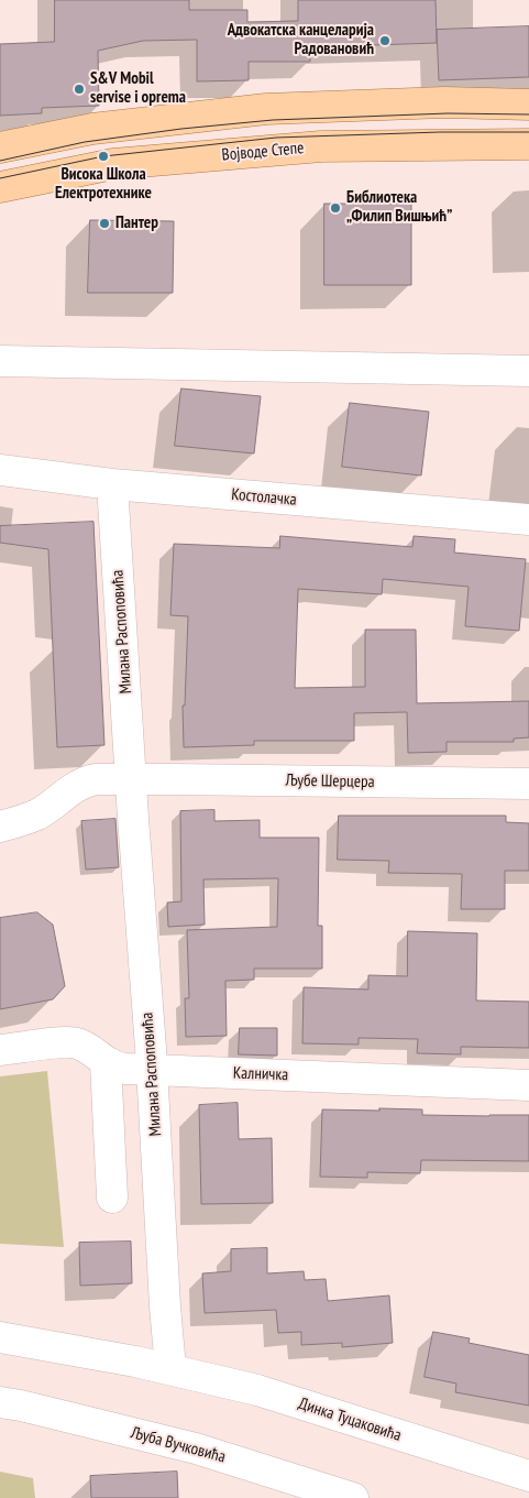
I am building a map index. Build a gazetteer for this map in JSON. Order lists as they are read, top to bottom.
{
  "streets": {
    "main road": ["Војводе Степе"],
    "street": [
      "Костолачка",
      "Милана Распоповића",
      "Љубе Шерцера",
      "Калничка",
      "Динка Туцаковића",
      "Љуба Вучковића"
    ]
  },
  "crossings": [
    ["Костолачка", "Милана Распоповића"],
    ["Милана Распоповића", "Љубе Шерцера"],
    ["Милана Распоповића", "Калничка"],
    ["Милана Распоповића", "Динка Туцаковића"]
  ],
  "places": [
    "Адвокатска канцеларија Радовановић",
    "S&V Mobil servise i oprema",
    "Висока Школа Електротехнике",
    "Библиотека „Филип Вишњић”",
    "Пантер"
  ]
}
